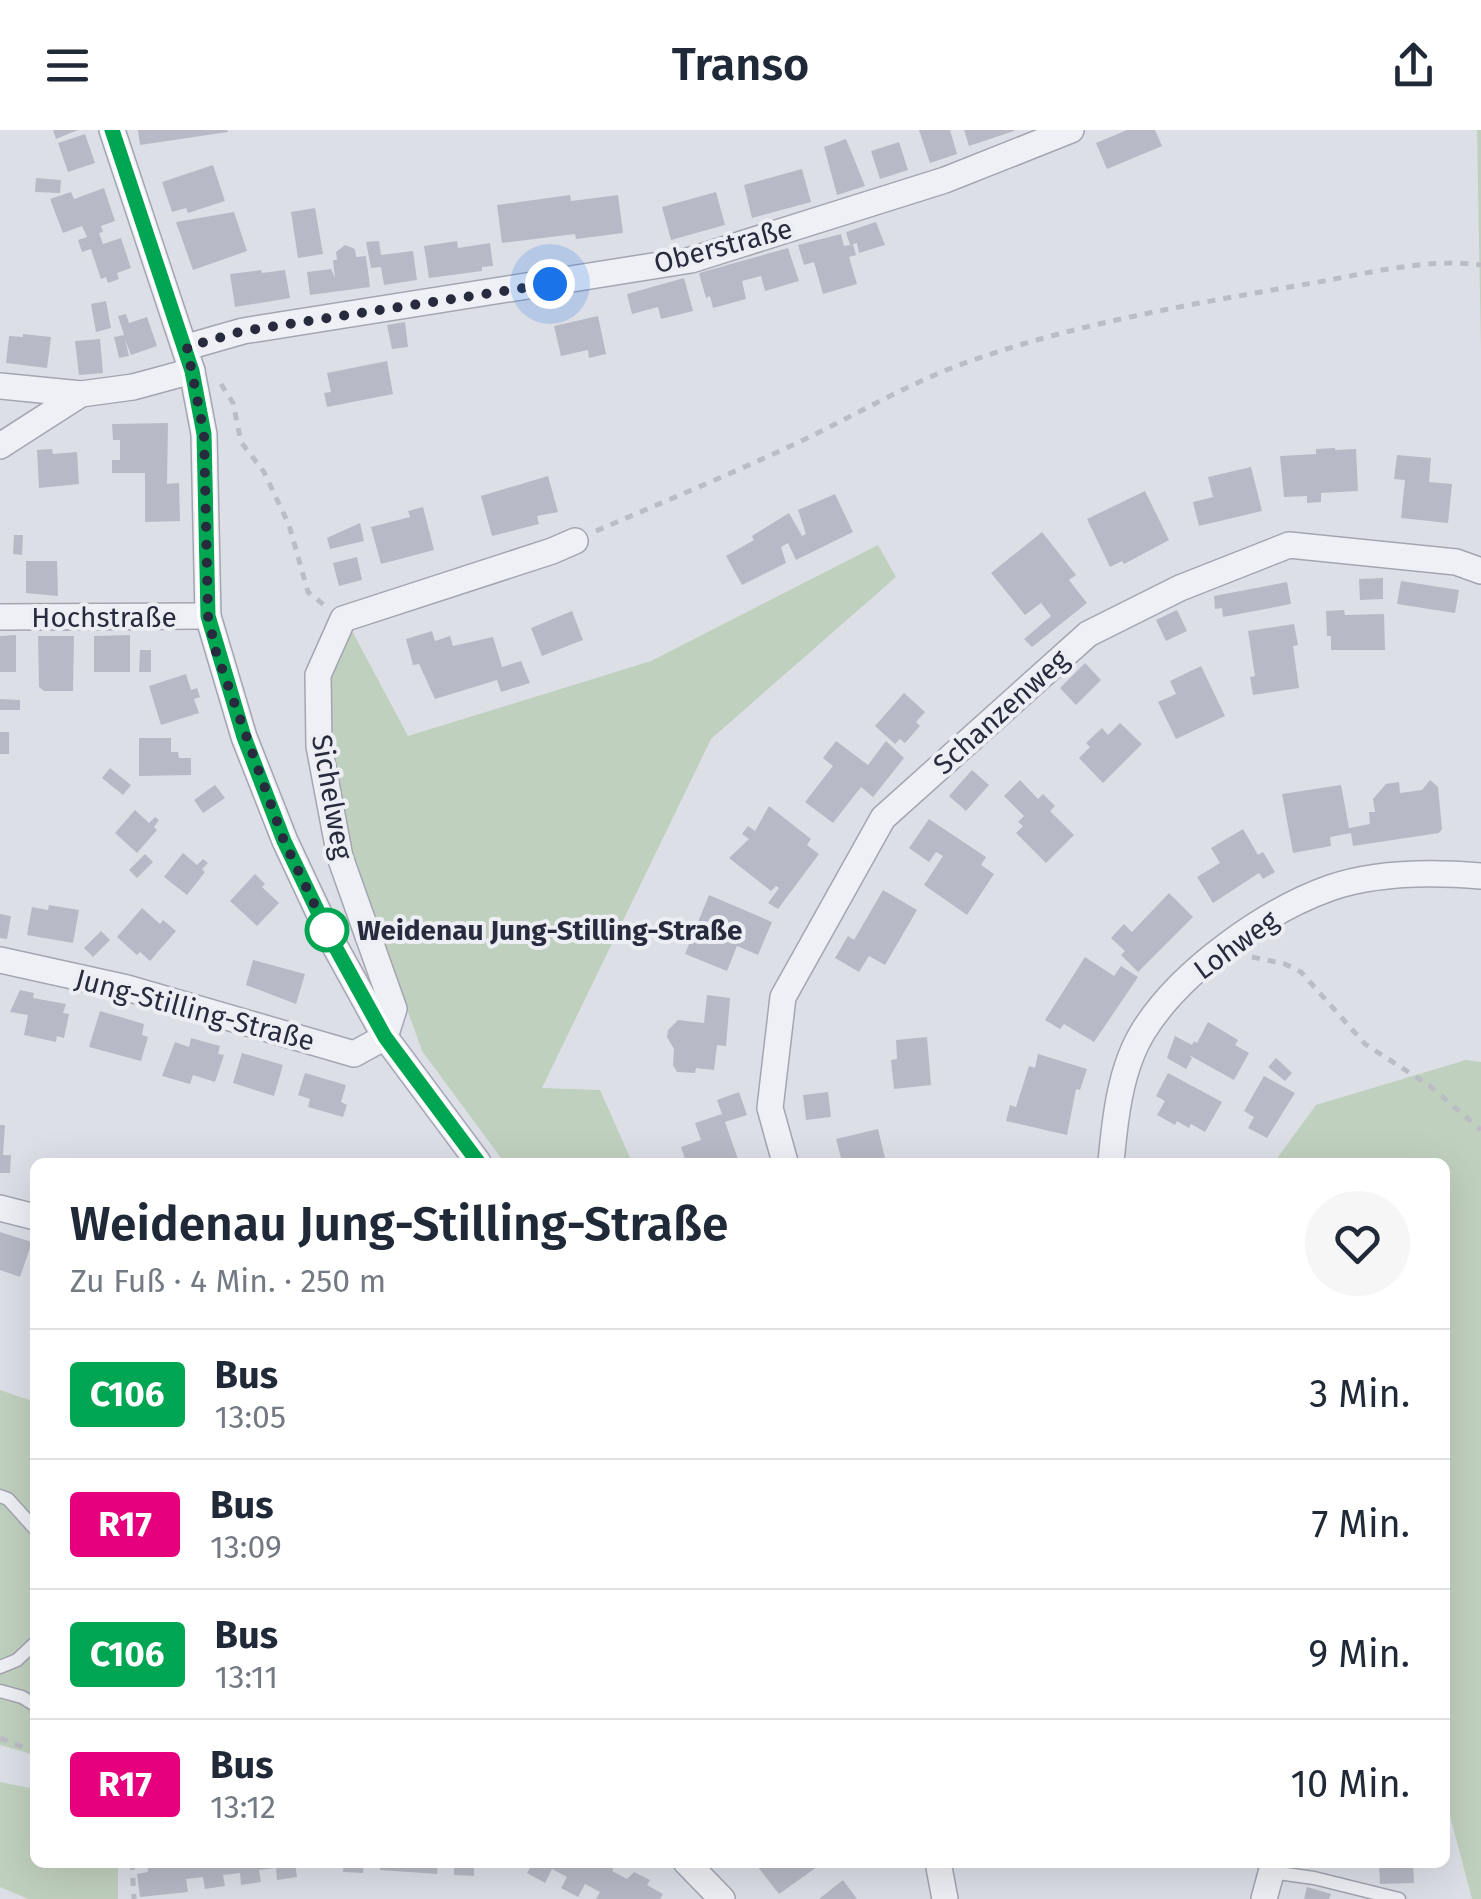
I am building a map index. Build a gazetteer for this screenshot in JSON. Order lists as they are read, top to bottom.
{
  "streets": {
    "street": [
      "Oberstraße",
      "Hochstraße",
      "Schanzenweg",
      "Sichelweg",
      "Lohweg",
      "Jung-Stilling-Straße"
    ]
  },
  "crossings": [
    ["Sichelweg", "Jung-Stilling-Straße"]
  ],
  "places": ["Weidenau Jung-Stilling-Straße"],
  "lines": ["bus line C106"],
  "page": {
    "header": "Transo",
    "heading": ["Weidenau Jung-Stilling-Straße", "Zu Fuß · 4 Min. · 250 m"],
    "list": [
      {
        "mark": "C106",
        "name": "Bus",
        "note": "13:05",
        "value": "3 Min."
      },
      {
        "mark": "R17",
        "name": "Bus",
        "note": "13:09",
        "value": "7 Min."
      },
      {
        "mark": "C106",
        "name": "Bus",
        "note": "13:11",
        "value": "9 Min."
      },
      {
        "mark": "R17",
        "name": "Bus",
        "note": "13:12",
        "value": "10 Min."
      }
    ]
  }
}
